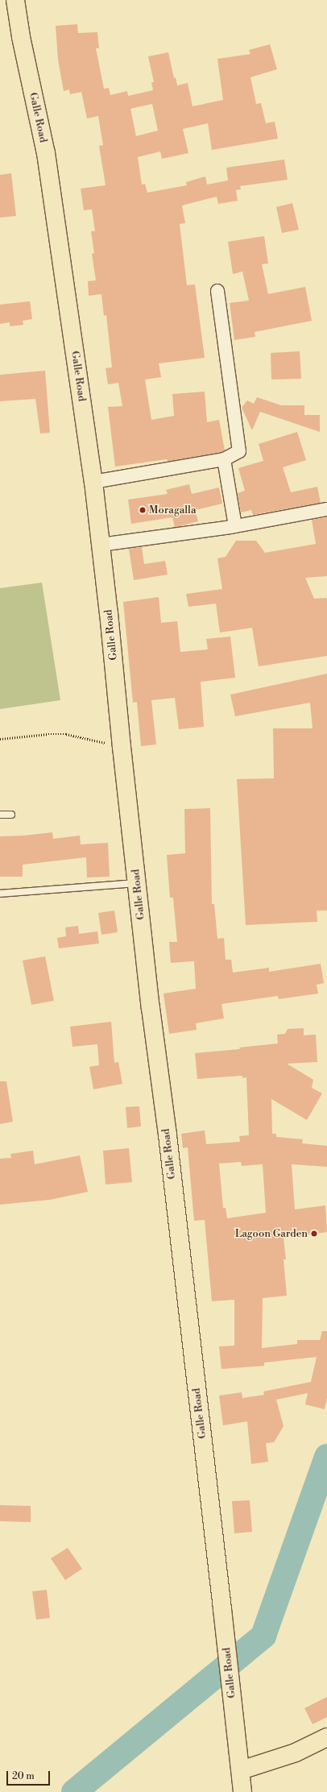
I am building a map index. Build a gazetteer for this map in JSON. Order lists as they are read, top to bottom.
{
  "streets": {
    "main road": ["Galle Road"]
  },
  "places": ["Moragalla", "Lagoon Garden"],
  "scale_bar": "20 m"
}
